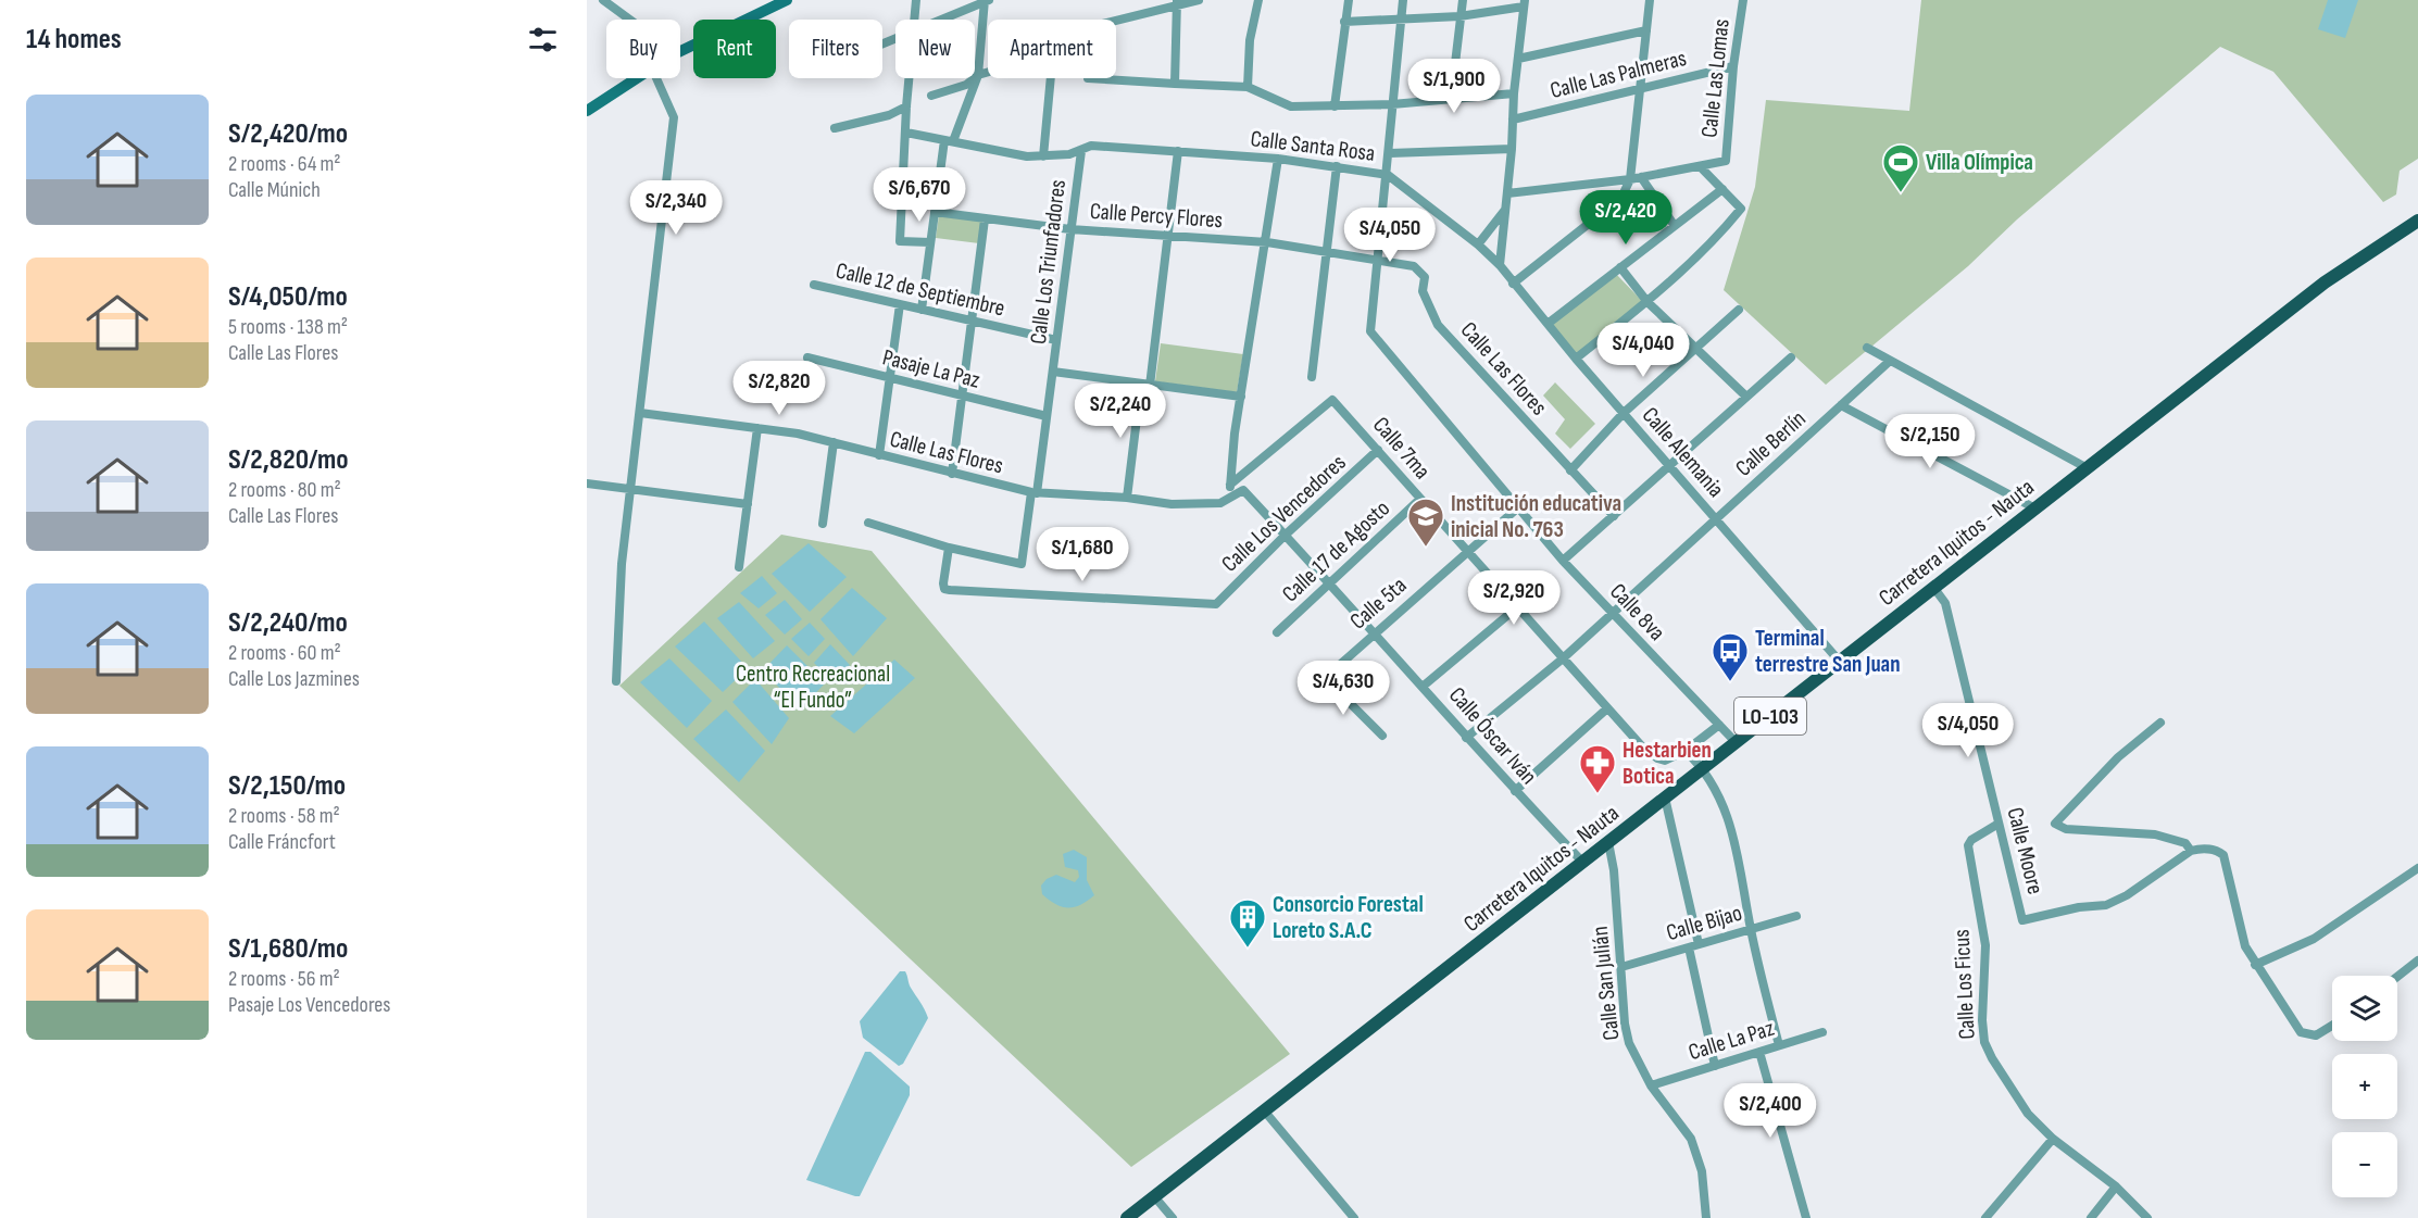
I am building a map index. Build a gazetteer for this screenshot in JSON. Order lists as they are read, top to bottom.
{
  "streets": {
    "main road": ["Carretera Iquitos - Nauta", "LO-103"],
    "street": [
      "Calle Las Palmeras",
      "Calle Las Lomas",
      "Calle Santa Rosa",
      "Calle Percy Flores",
      "Calle Los Triunfadores",
      "Calle 12 de Septiembre",
      "Pasaje La Paz",
      "Calle Las Flores",
      "Calle Berlín",
      "Calle 7ma",
      "Calle Alemania",
      "Calle Los Vencedores",
      "Calle 17 de Agosto",
      "Calle 5ta",
      "Calle 8va",
      "Calle Óscar Iván",
      "Calle Moore",
      "Calle Bijao",
      "Calle San Julián",
      "Calle Los Ficus",
      "Calle La Paz"
    ]
  },
  "crossings": [
    ["Calle Las Palmeras", "Calle Las Lomas"],
    ["Calle Santa Rosa", "Calle Los Triunfadores"],
    ["Calle Santa Rosa", "Calle Alemania"],
    ["Calle Percy Flores", "Calle Los Triunfadores"],
    ["Calle Percy Flores", "Calle Las Flores"],
    ["Calle Percy Flores", "Calle 8va"],
    ["Calle Los Triunfadores", "Calle 12 de Septiembre"],
    ["Calle Los Triunfadores", "Pasaje La Paz"],
    ["Calle Los Triunfadores", "Calle Las Flores"],
    ["Calle Las Flores", "Calle 8va"],
    ["Calle Las Flores", "Calle Óscar Iván"],
    ["Calle Berlín", "Calle 7ma"],
    ["Calle Berlín", "Calle Alemania"],
    ["Calle Berlín", "Calle 8va"],
    ["Calle Berlín", "Calle Óscar Iván"],
    ["Calle 7ma", "Calle Los Vencedores"],
    ["Calle 7ma", "Calle 17 de Agosto"],
    ["Calle 7ma", "Calle 5ta"],
    ["Calle 7ma", "Calle 8va"],
    ["Calle Alemania", "Carretera Iquitos - Nauta"],
    ["Calle Los Vencedores", "Calle Óscar Iván"],
    ["Carretera Iquitos - Nauta", "Calle 8va"],
    ["Carretera Iquitos - Nauta", "Calle Óscar Iván"],
    ["Carretera Iquitos - Nauta", "Calle Moore"],
    ["Carretera Iquitos - Nauta", "Calle San Julián"],
    ["Calle 17 de Agosto", "Calle Óscar Iván"],
    ["Calle 5ta", "Calle 8va"],
    ["Calle 5ta", "Calle Óscar Iván"],
    ["Calle Moore", "Calle Los Ficus"],
    ["Calle Bijao", "Calle San Julián"],
    ["Calle San Julián", "Calle La Paz"]
  ],
  "parks": ["Centro Recreacional “El Fundo”"],
  "places": {
    "sports": ["Villa Olímpica"],
    "school or university": ["Institución educativa inicial No. 763"],
    "bus stop": ["Terminal terrestre San Juan"],
    "pharmacy": ["Hestarbien Botica"],
    "building": ["Consorcio Forestal Loreto S.A.C"]
  },
  "page": {
    "heading": "14 homes",
    "chip": [
      "Buy",
      "Rent",
      "Filters",
      "New",
      "Apartment"
    ],
    "price": [
      "S/1,900",
      "S/6,670",
      "S/2,340",
      "S/2,420",
      "S/4,050",
      "S/4,040",
      "S/2,820",
      "S/2,240",
      "S/2,150",
      "S/1,680",
      "S/2,920",
      "S/4,630",
      "S/4,050",
      "S/2,400"
    ],
    "list": [
      {
        "name": "S/2,420/mo",
        "note": "2 rooms · 64 m² · Calle Múnich"
      },
      {
        "name": "S/4,050/mo",
        "note": "5 rooms · 138 m² · Calle Las Flores"
      },
      {
        "name": "S/2,820/mo",
        "note": "2 rooms · 80 m² · Calle Las Flores"
      },
      {
        "name": "S/2,240/mo",
        "note": "2 rooms · 60 m² · Calle Los Jazmines"
      },
      {
        "name": "S/2,150/mo",
        "note": "2 rooms · 58 m² · Calle Fráncfort"
      },
      {
        "name": "S/1,680/mo",
        "note": "2 rooms · 56 m² · Pasaje Los Vencedores"
      }
    ],
    "map_buttons": ["+", "−"]
  }
}
